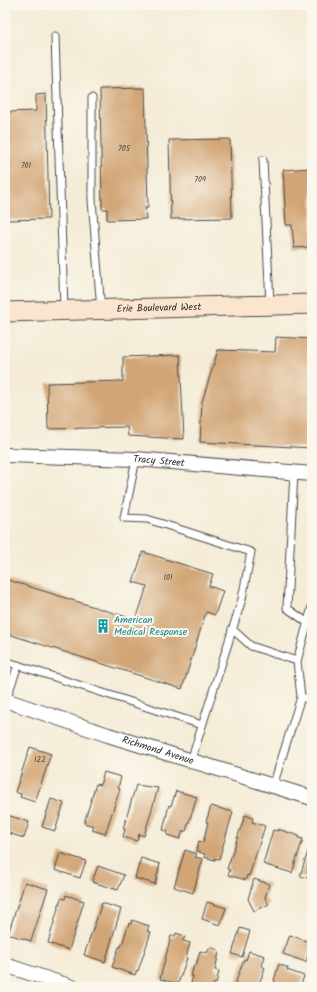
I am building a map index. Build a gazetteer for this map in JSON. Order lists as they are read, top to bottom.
{
  "streets": {
    "main road": ["Erie Boulevard West"],
    "street": ["Tracy Street", "Richmond Avenue"]
  },
  "places": {
    "building": ["American Medical Response"]
  },
  "house_numbers": [
    "705",
    "701",
    "709",
    "101",
    "122"
  ]
}
